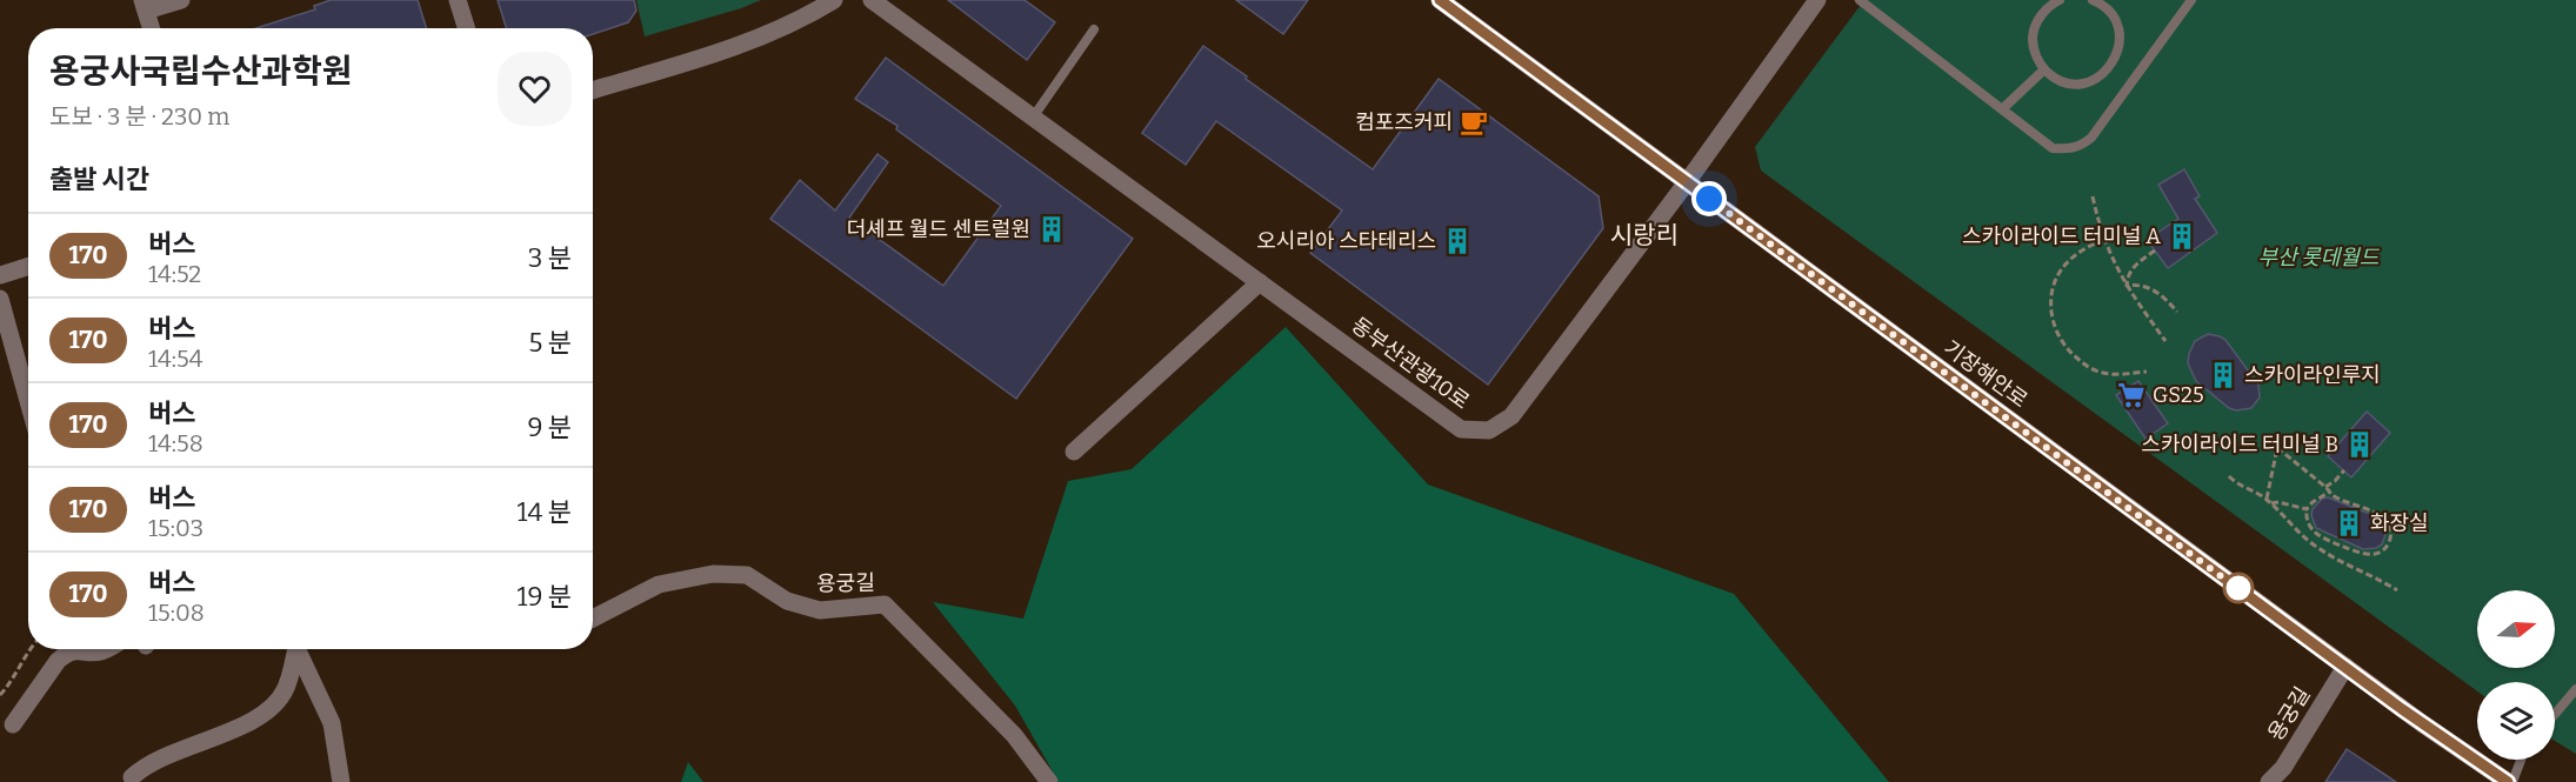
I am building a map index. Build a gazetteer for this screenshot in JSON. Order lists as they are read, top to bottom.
{
  "streets": {
    "main road": ["기장해안로"],
    "street": ["동부산관광10로", "용궁길"]
  },
  "crossings": [
    ["동부산관광10로", "기장해안로"],
    ["기장해안로", "용궁길"]
  ],
  "districts": ["시랑리"],
  "parks": ["부산 롯데월드"],
  "places": {
    "cafe": ["컴포즈커피"],
    "building": [
      "더셰프 월드 센트럴원",
      "스카이라이드 터미널 A",
      "오시리아 스타테리스",
      "스카이라인루지",
      "스카이라이드 터미널 B",
      "화장실"
    ],
    "supermarket": ["GS25"]
  },
  "lines": ["bus line 170"],
  "north": "right",
  "page": {
    "heading": [
      ["용궁사국립수산과학원", "도보 · 3 분 · 230 m"],
      "출발 시간"
    ],
    "list": [
      {
        "mark": "170",
        "name": "버스",
        "note": "14:52",
        "value": "3 분"
      },
      {
        "mark": "170",
        "name": "버스",
        "note": "14:54",
        "value": "5 분"
      },
      {
        "mark": "170",
        "name": "버스",
        "note": "14:58",
        "value": "9 분"
      },
      {
        "mark": "170",
        "name": "버스",
        "note": "15:03",
        "value": "14 분"
      },
      {
        "mark": "170",
        "name": "버스",
        "note": "15:08",
        "value": "19 분"
      }
    ]
  }
}
